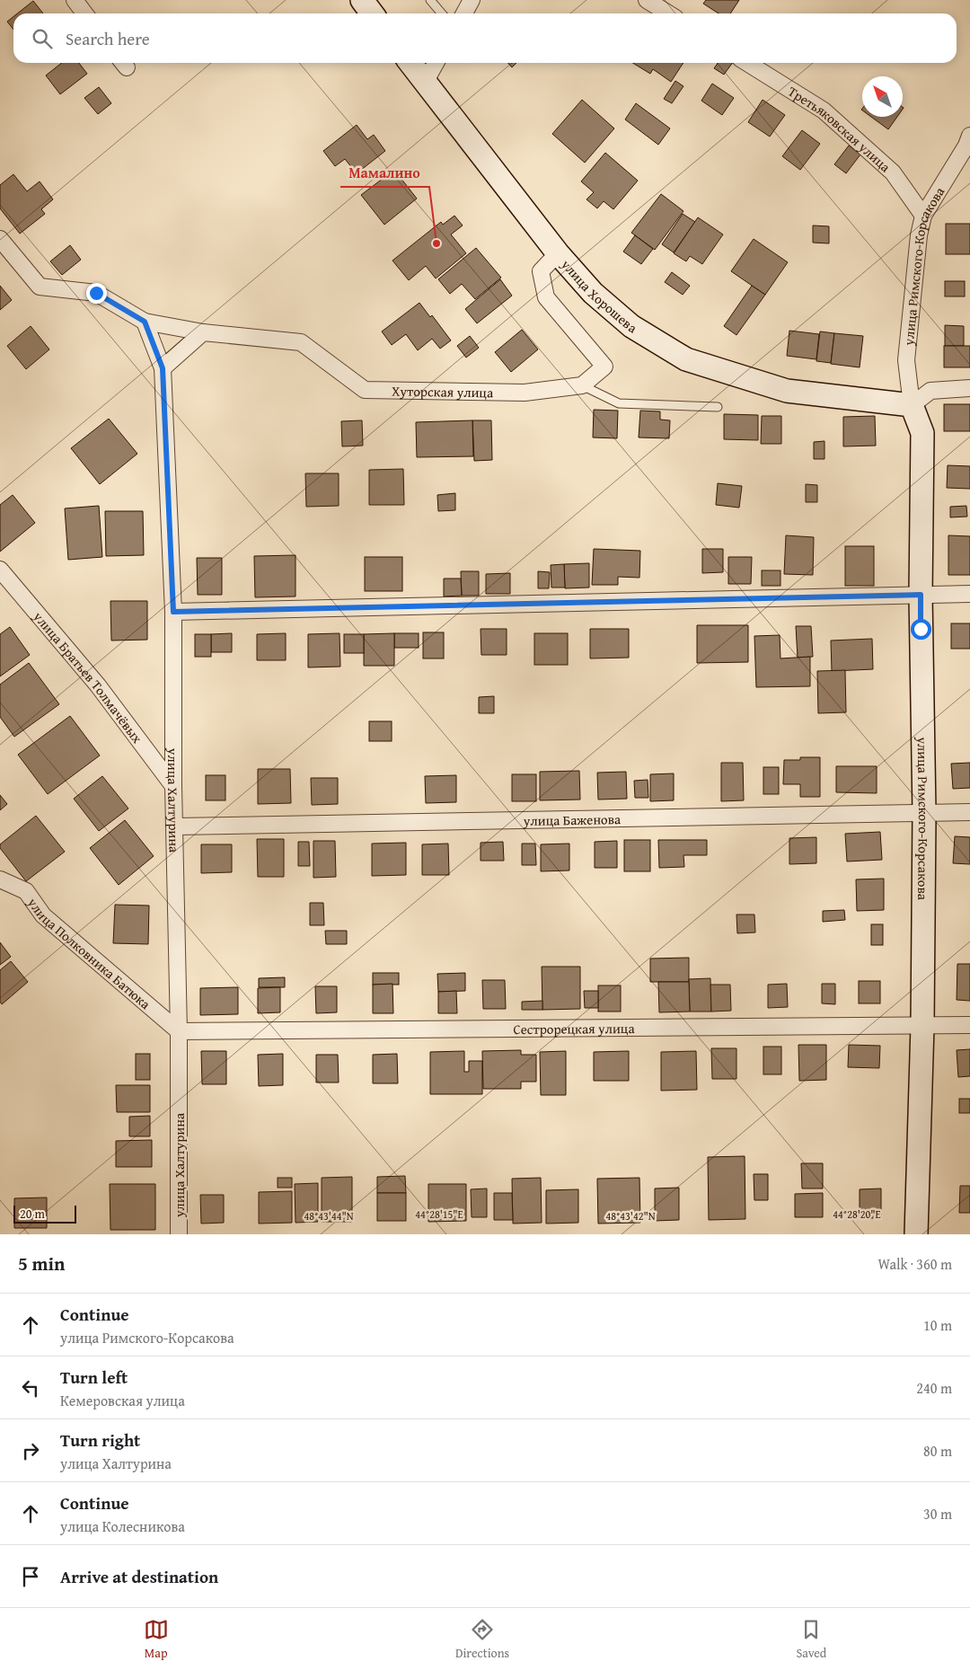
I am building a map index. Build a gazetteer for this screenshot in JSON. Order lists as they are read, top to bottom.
{
  "streets": {
    "main road": ["улица Римского-Корсакова", "улица Хорошева"],
    "street": [
      "Третьяковская улица",
      "Хуторская улица",
      "улица Братьев Толмачёвых",
      "улица Халтурина",
      "улица Баженова",
      "улица Полковника Батюка",
      "Сестрорецкая улица"
    ]
  },
  "crossings": [
    ["Третьяковская улица", "улица Римского-Корсакова"],
    ["улица Римского-Корсакова", "улица Хорошева"],
    ["улица Римского-Корсакова", "улица Баженова"],
    ["улица Римского-Корсакова", "Сестрорецкая улица"],
    ["Хуторская улица", "улица Халтурина"],
    ["улица Братьев Толмачёвых", "улица Халтурина"],
    ["улица Халтурина", "улица Баженова"],
    ["улица Халтурина", "улица Полковника Батюка"],
    ["улица Халтурина", "Сестрорецкая улица"],
    ["улица Полковника Батюка", "Сестрорецкая улица"]
  ],
  "places": ["Мамалино"],
  "scale_bar": "20 m",
  "north": "top left",
  "page": {
    "search": "Search here",
    "scale": "20 m",
    "heading": ["5 min", "Walk · 360 m"],
    "list": [
      ["Continue", "улица Римского-Корсакова", "10 m"],
      ["Turn left", "Кемеровская улица", "240 m"],
      ["Turn right", "улица Халтурина", "80 m"],
      ["Continue", "улица Колесникова", "30 m"],
      "Arrive at destination"
    ],
    "nav": ["Map", "Directions", "Saved"]
  },
  "coordinates": [
    "44°28'15\"E",
    "44°28'20\"E",
    "48°43'44\"N",
    "48°43'42\"N"
  ]
}
